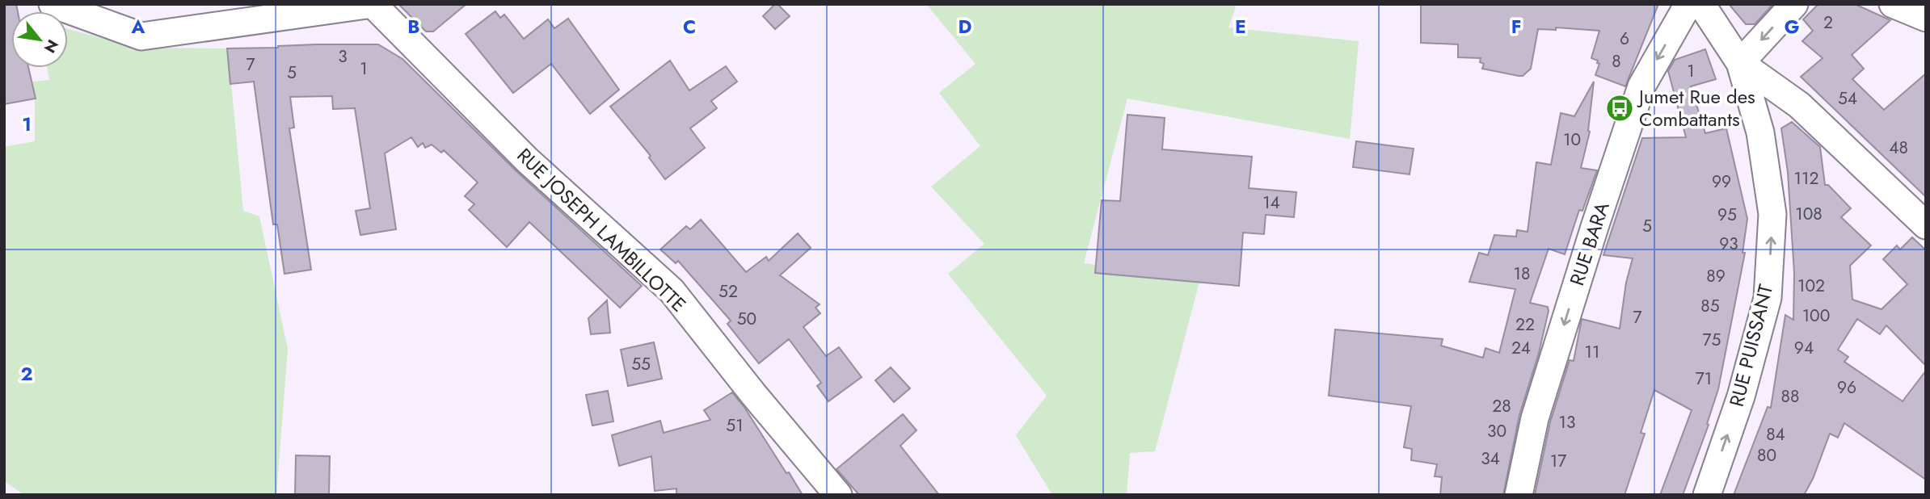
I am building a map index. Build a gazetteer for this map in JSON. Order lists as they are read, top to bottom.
{
  "streets": {
    "street": ["RUE JOSEPH LAMBILLOTTE", "RUE BARA", "RUE PUISSANT"]
  },
  "one_way": ["RUE BARA", "RUE PUISSANT"],
  "places": {
    "bus stop": ["Jumet Rue des Combattants"]
  },
  "house_numbers": [
    "2",
    "6",
    "3",
    "8",
    "7",
    "1",
    "1",
    "5",
    "54",
    "10",
    "48",
    "112",
    "99",
    "14",
    "108",
    "95",
    "5",
    "93",
    "18",
    "89",
    "102",
    "52",
    "85",
    "100",
    "7",
    "50",
    "22",
    "75",
    "24",
    "94",
    "11",
    "55",
    "71",
    "96",
    "88",
    "28",
    "13",
    "51",
    "30",
    "84",
    "80",
    "34",
    "17"
  ],
  "north": "bottom right",
  "grid": {
    "columns": [
      "A",
      "B",
      "C",
      "D",
      "E",
      "F",
      "G"
    ],
    "rows": ["1", "2"]
  }
}
